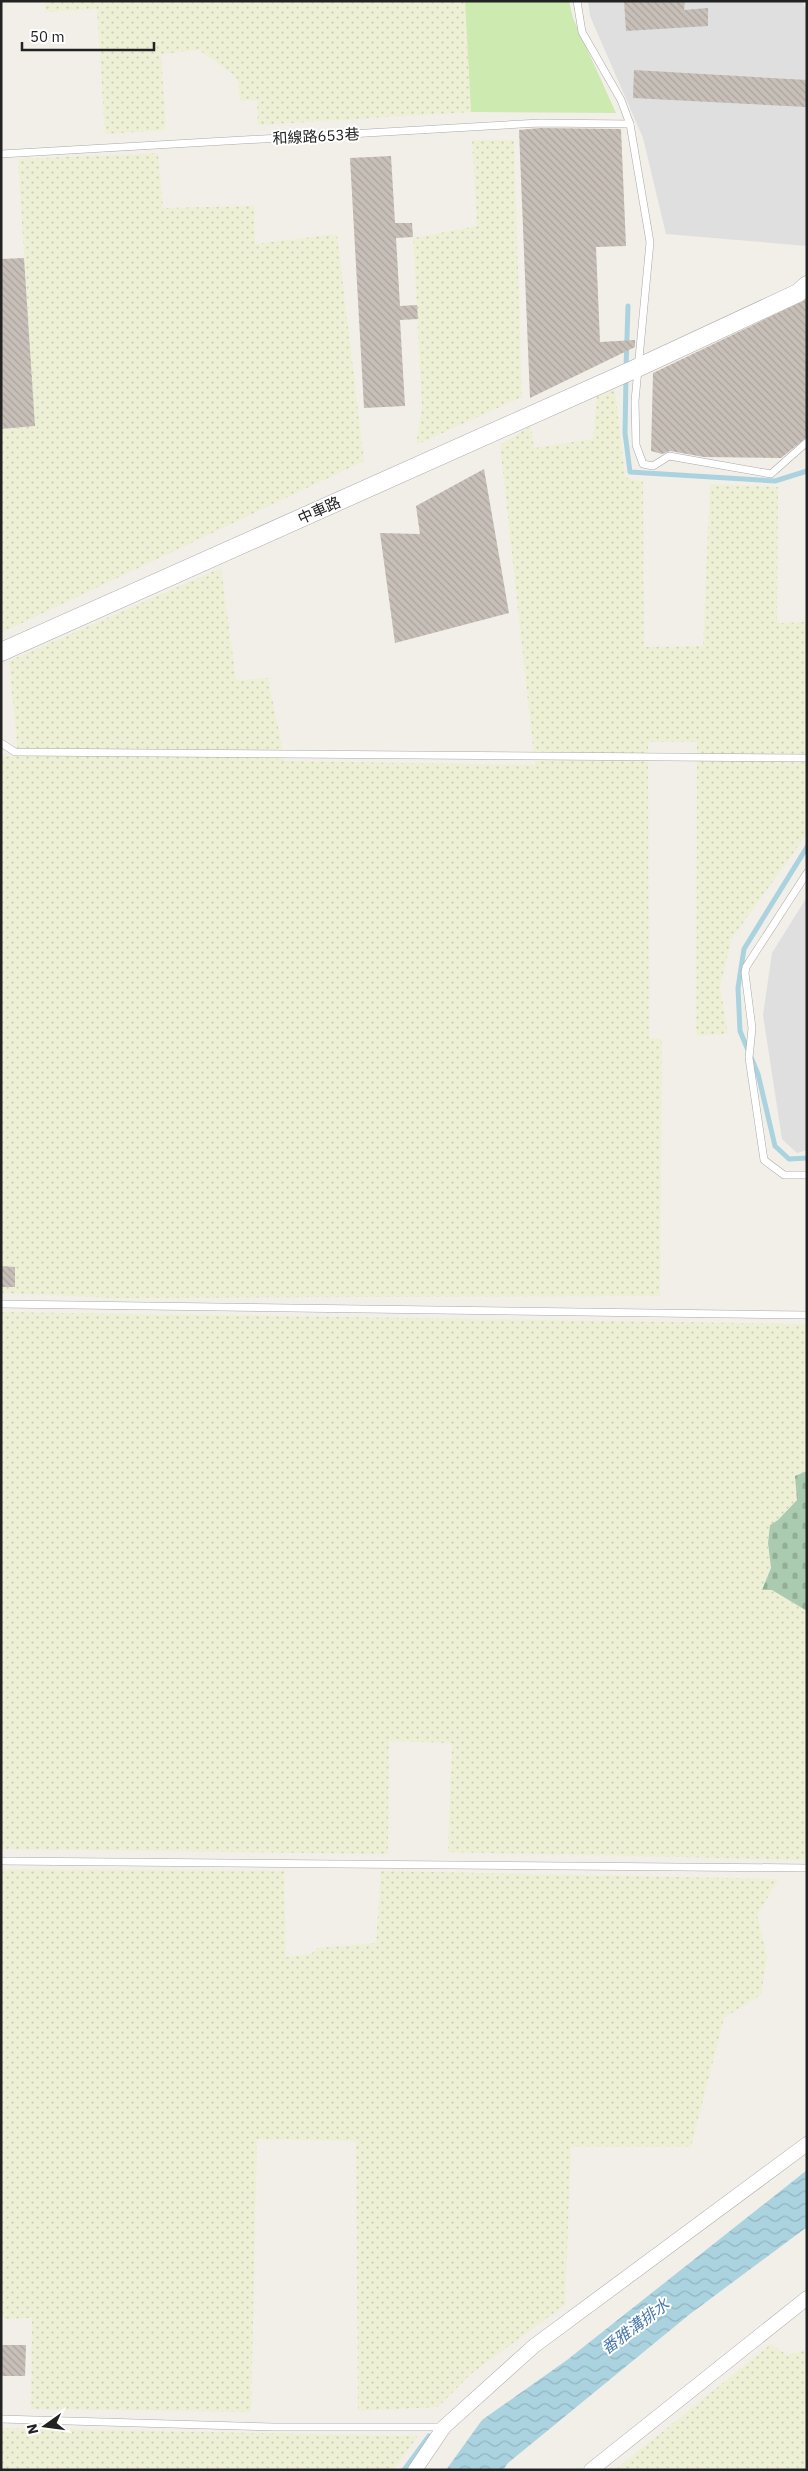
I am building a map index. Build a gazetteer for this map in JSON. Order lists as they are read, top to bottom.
{
  "streets": {
    "street": ["中車路"],
    "lane": ["和線路653巷"]
  },
  "water": ["番雅溝排水"],
  "scale_bar": "50 m",
  "north": "left"
}
